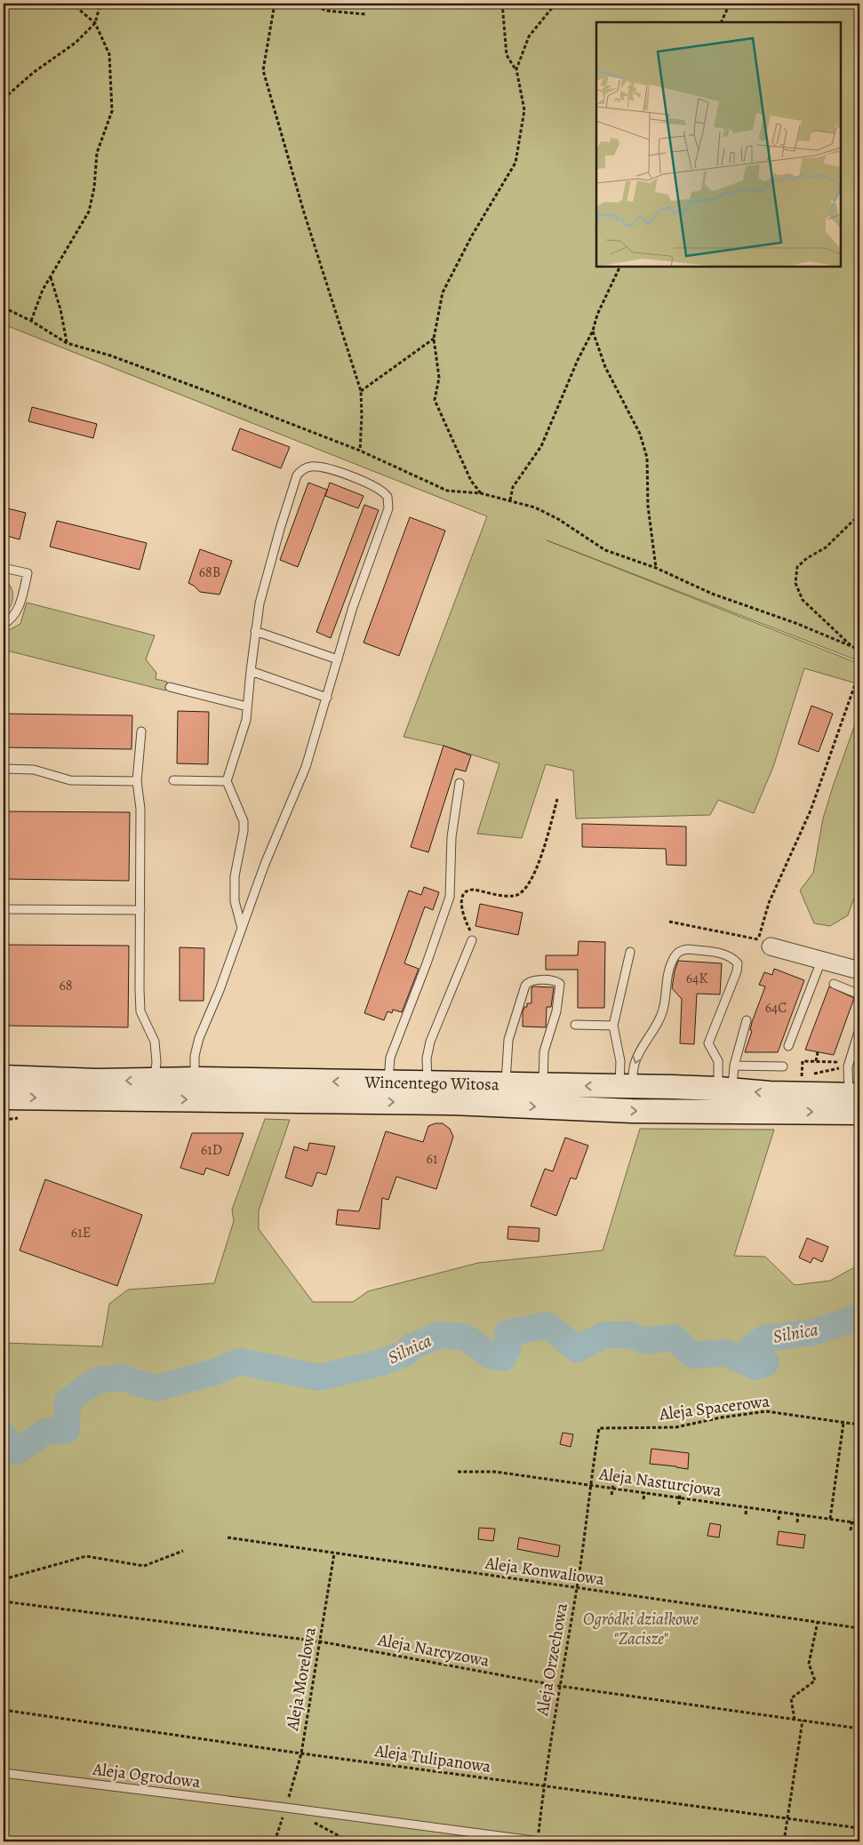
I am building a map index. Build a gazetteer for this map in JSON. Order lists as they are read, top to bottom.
{
  "streets": {
    "main road": ["Wincentego Witosa"],
    "lane": ["Aleja Ogrodowa"],
    "path": [
      "Aleja Spacerowa",
      "Aleja Nasturcjowa",
      "Aleja Konwaliowa",
      "Aleja Narcyzowa",
      "Aleja Orzechowa",
      "Aleja Morelowa",
      "Aleja Tulipanowa"
    ]
  },
  "crossings": [
    ["Aleja Spacerowa", "Aleja Orzechowa"],
    ["Aleja Nasturcjowa", "Aleja Orzechowa"],
    ["Aleja Konwaliowa", "Aleja Orzechowa"],
    ["Aleja Konwaliowa", "Aleja Morelowa"],
    ["Aleja Narcyzowa", "Aleja Orzechowa"],
    ["Aleja Narcyzowa", "Aleja Morelowa"],
    ["Aleja Orzechowa", "Aleja Tulipanowa"],
    ["Aleja Orzechowa", "Aleja Ogrodowa"],
    ["Aleja Morelowa", "Aleja Tulipanowa"],
    ["Aleja Morelowa", "Aleja Ogrodowa"]
  ],
  "water": ["Silnica"],
  "parks": ["Ogródki działkowe \"Zacisze\""],
  "house_numbers": [
    "68B",
    "64K",
    "68",
    "64C",
    "61D",
    "61",
    "61E"
  ]
}
